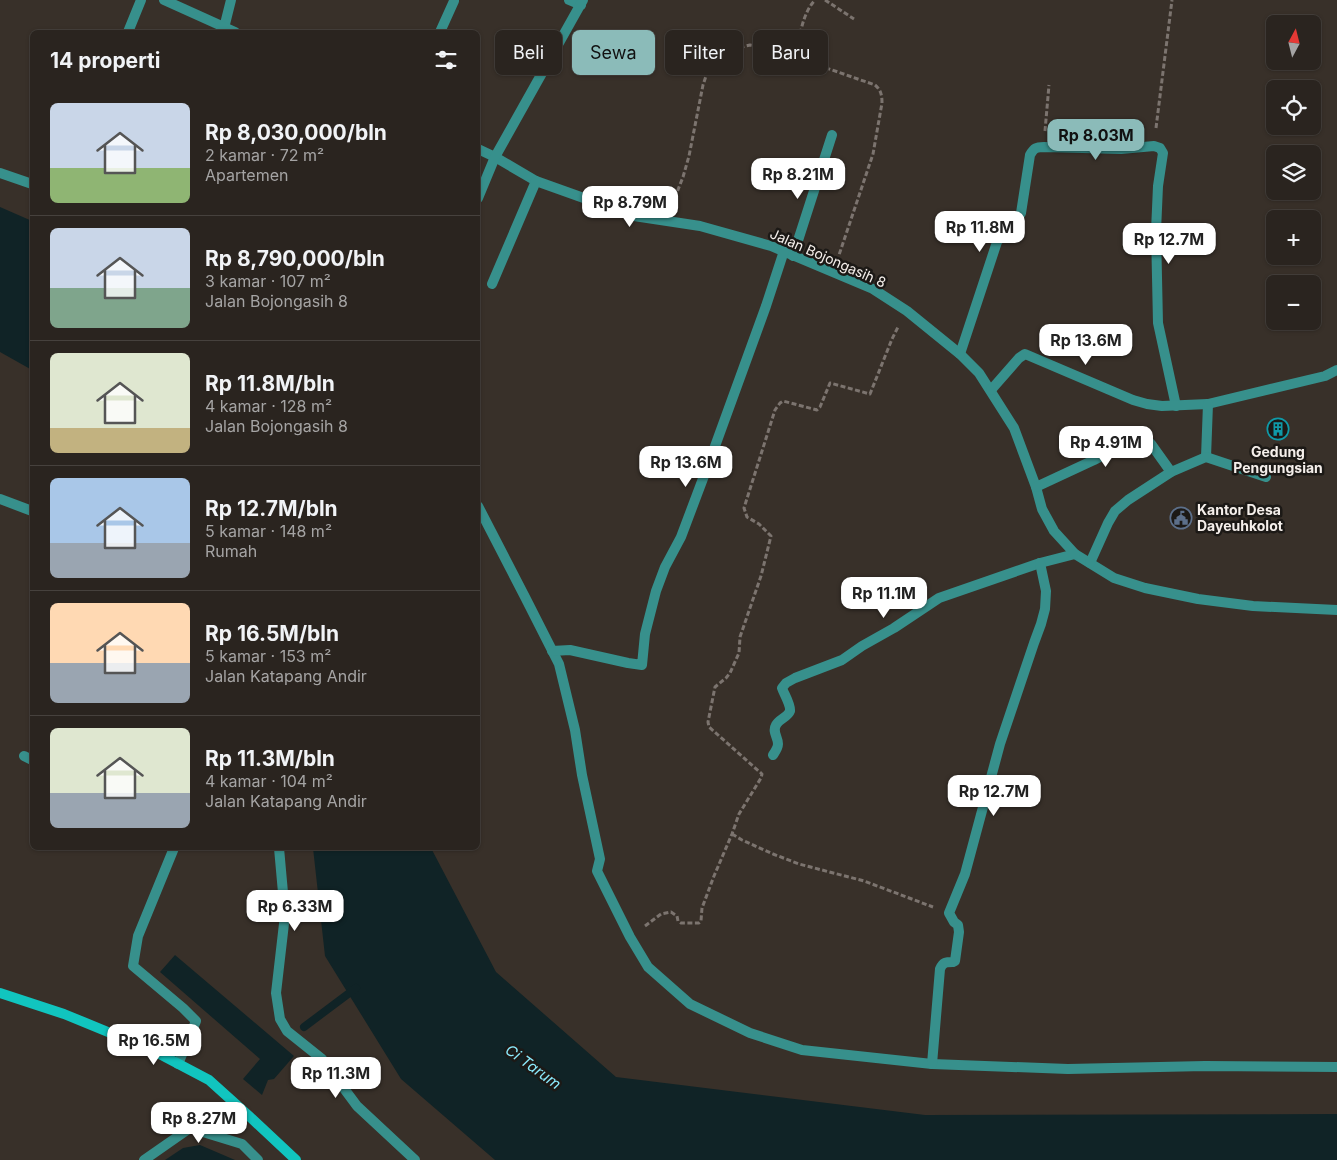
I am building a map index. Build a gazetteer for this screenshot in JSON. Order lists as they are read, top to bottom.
{
  "streets": {
    "street": ["Jalan Bojongasih 8"]
  },
  "water": ["Ci Tarum"],
  "places": {
    "building": ["Gedung Pengungsian"],
    "public building": ["Kantor Desa Dayeuhkolot"]
  },
  "north": "top",
  "page": {
    "map_buttons": ["+", "−"],
    "chip": [
      "Beli",
      "Sewa",
      "Filter",
      "Baru"
    ],
    "heading": "14 properti",
    "list": [
      {
        "name": "Rp 8,030,000/bln",
        "note": "2 kamar · 72 m² · Apartemen"
      },
      {
        "name": "Rp 8,790,000/bln",
        "note": "3 kamar · 107 m² · Jalan Bojongasih 8"
      },
      {
        "name": "Rp 11.8M/bln",
        "note": "4 kamar · 128 m² · Jalan Bojongasih 8"
      },
      {
        "name": "Rp 12.7M/bln",
        "note": "5 kamar · 148 m² · Rumah"
      },
      {
        "name": "Rp 16.5M/bln",
        "note": "5 kamar · 153 m² · Jalan Katapang Andir"
      },
      {
        "name": "Rp 11.3M/bln",
        "note": "4 kamar · 104 m² · Jalan Katapang Andir"
      }
    ],
    "price": [
      "Rp 8.03M",
      "Rp 8.21M",
      "Rp 8.79M",
      "Rp 11.8M",
      "Rp 12.7M",
      "Rp 13.6M",
      "Rp 4.91M",
      "Rp 13.6M",
      "Rp 11.1M",
      "Rp 12.7M",
      "Rp 6.33M",
      "Rp 16.5M",
      "Rp 11.3M",
      "Rp 8.27M"
    ]
  }
}
